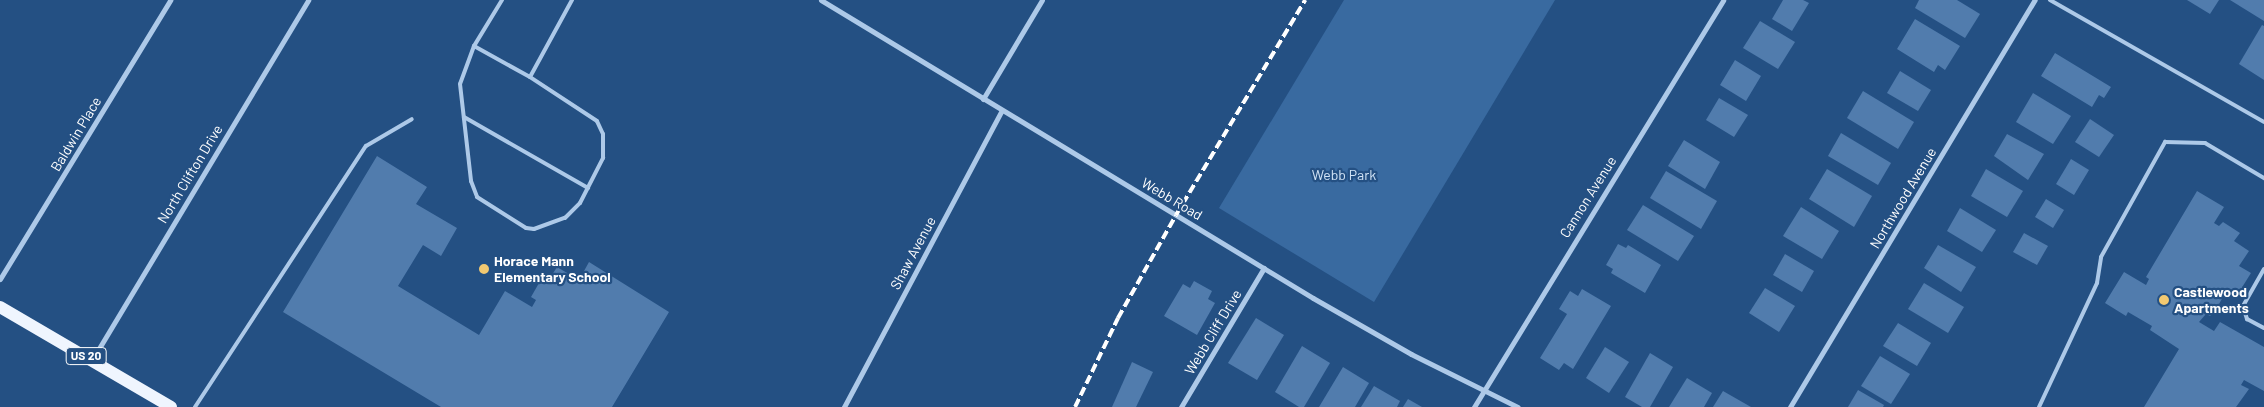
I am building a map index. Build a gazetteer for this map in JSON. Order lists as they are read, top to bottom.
{
  "streets": {
    "main road": ["US 20"],
    "street": [
      "Baldwin Place",
      "North Clifton Drive",
      "Cannon Avenue",
      "Northwood Avenue",
      "Webb Road",
      "Shaw Avenue",
      "Webb Cliff Drive"
    ]
  },
  "crossings": [
    ["North Clifton Drive", "US 20"],
    ["Cannon Avenue", "Webb Road"],
    ["Webb Road", "Shaw Avenue"],
    ["Webb Road", "Webb Cliff Drive"]
  ],
  "parks": ["Webb Park"],
  "places": ["Horace Mann Elementary School", "Castlewood Apartments"]
}
